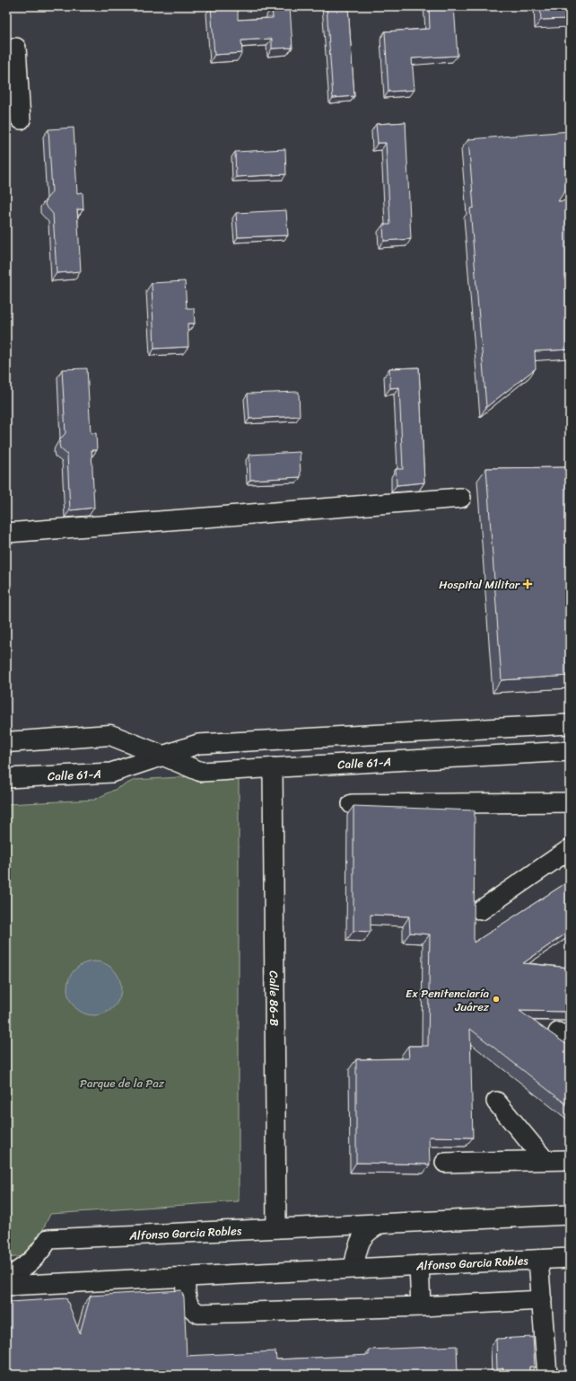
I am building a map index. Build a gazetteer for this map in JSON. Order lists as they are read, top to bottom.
{
  "streets": {
    "street": ["Calle 61-A", "Calle 86-B", "Alfonso Garcia Robles"]
  },
  "crossings": [
    ["Calle 61-A", "Calle 86-B"],
    ["Calle 86-B", "Alfonso Garcia Robles"]
  ],
  "parks": ["Parque de la Paz"],
  "places": {
    "health": ["Hospital Militar"],
    "other": ["Ex Penitenciaría Juárez"]
  }
}
